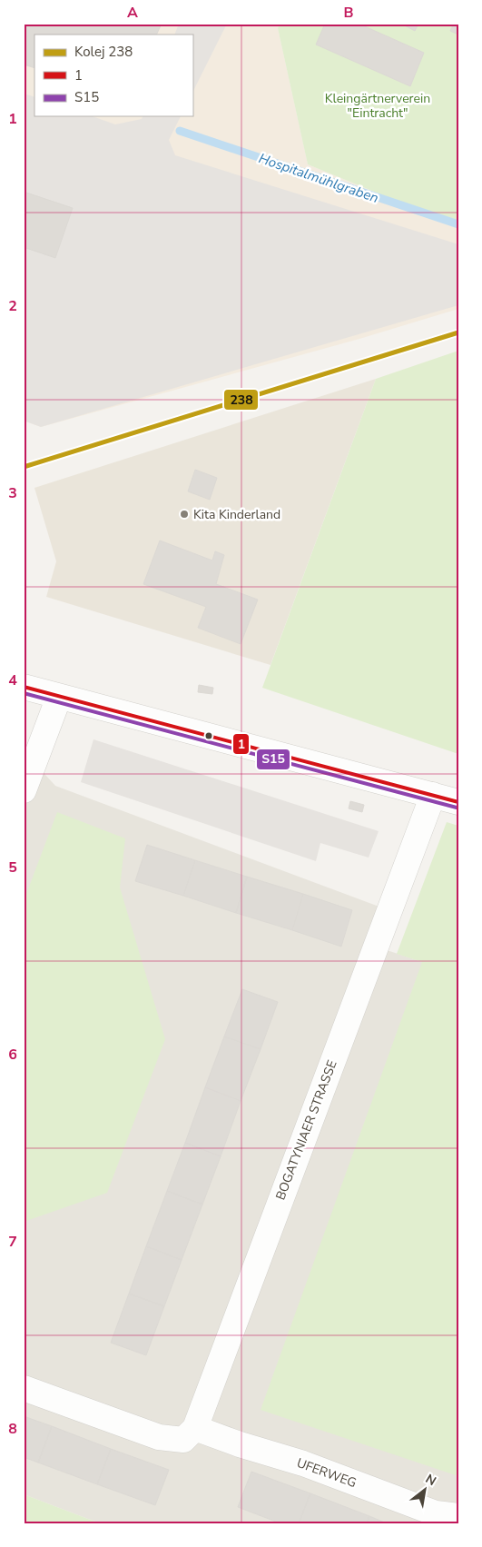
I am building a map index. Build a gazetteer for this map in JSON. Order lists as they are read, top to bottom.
{
  "streets": {
    "street": ["BOGATYNIAER STRASSE", "UFERWEG"]
  },
  "crossings": [
    ["BOGATYNIAER STRASSE", "UFERWEG"]
  ],
  "water": ["Hospitalmühlgraben"],
  "parks": ["Kleingärtnerverein \"Eintracht\""],
  "places": ["Kita Kinderland"],
  "lines": ["rail line 238", "transit line 1", "transit line S15"],
  "legend": ["Kolej 238", "1", "S15"],
  "north": "top right",
  "grid": {
    "columns": ["A", "B"],
    "rows": [
      "1",
      "2",
      "3",
      "4",
      "5",
      "6",
      "7",
      "8"
    ]
  }
}
